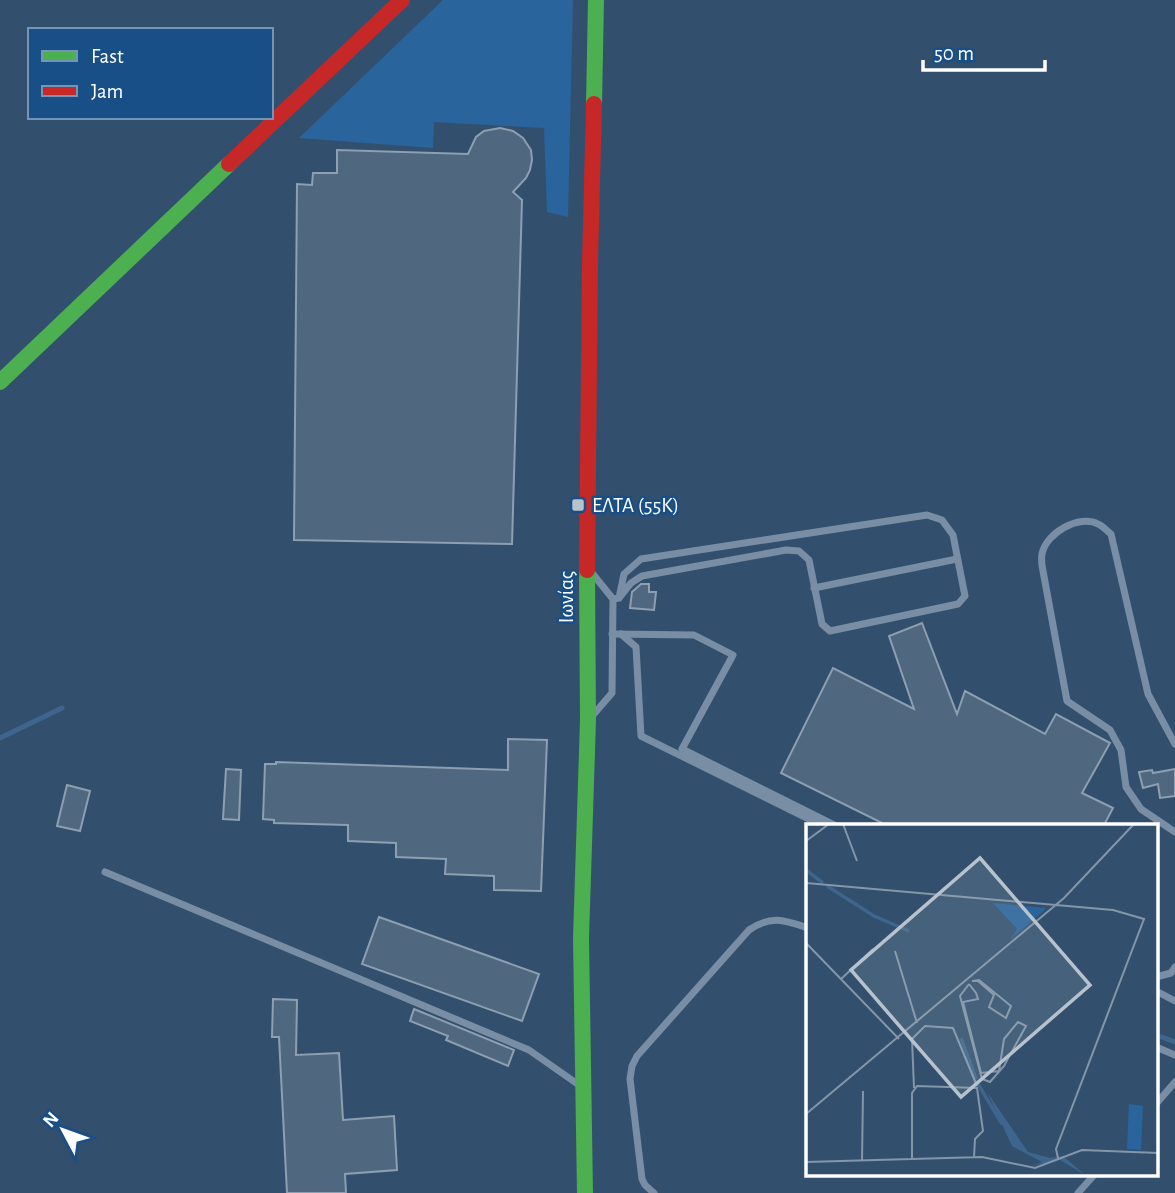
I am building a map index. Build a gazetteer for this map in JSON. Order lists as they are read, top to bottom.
{
  "streets": {
    "street": ["Ιωνίας"]
  },
  "places": {
    "transit": ["ΕΛΤΑ (55Κ)"]
  },
  "legend": ["Fast", "Jam"],
  "scale_bar": "50 m",
  "north": "top left"
}
